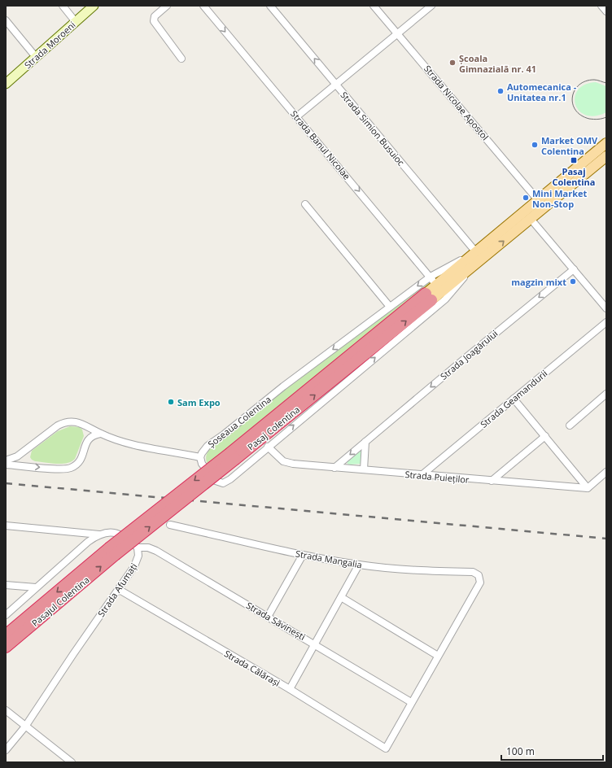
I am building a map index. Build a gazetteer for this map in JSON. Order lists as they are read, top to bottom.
{
  "streets": {
    "highway": ["Pasaj Colentina", "Pasajul Colentina"],
    "main road": ["Șoseaua Colentina"],
    "street": [
      "Strada Moroeni",
      "Strada Nicolae Apostol",
      "Strada Simion Busuioc",
      "Strada Banul Nicolae",
      "Strada Joagărului",
      "Strada Geamandurii",
      "Strada Puieților",
      "Strada Mangalia",
      "Strada Afumați",
      "Strada Săvinești",
      "Strada Călărași"
    ]
  },
  "crossings": [
    ["Strada Nicolae Apostol", "Șoseaua Colentina"],
    ["Strada Simion Busuioc", "Șoseaua Colentina"],
    ["Strada Banul Nicolae", "Șoseaua Colentina"],
    ["Strada Joagărului", "Strada Puieților"],
    ["Strada Geamandurii", "Strada Puieților"],
    ["Șoseaua Colentina", "Pasaj Colentina"],
    ["Pasaj Colentina", "Pasajul Colentina"],
    ["Strada Afumați", "Strada Săvinești"],
    ["Strada Afumați", "Strada Călărași"],
    ["Strada Săvinești", "Strada Călărași"]
  ],
  "one_way": ["Șoseaua Colentina"],
  "places": {
    "other": [
      "Școala Gimnazială nr. 41",
      "Automecanica - Unitatea nr.1",
      "Market OMV Colentina",
      "Mini Market Non-Stop",
      "magzin mixt",
      "Sam Expo"
    ],
    "transit": ["Pasaj Colentina"]
  },
  "scale_bar": "100 m"
}
